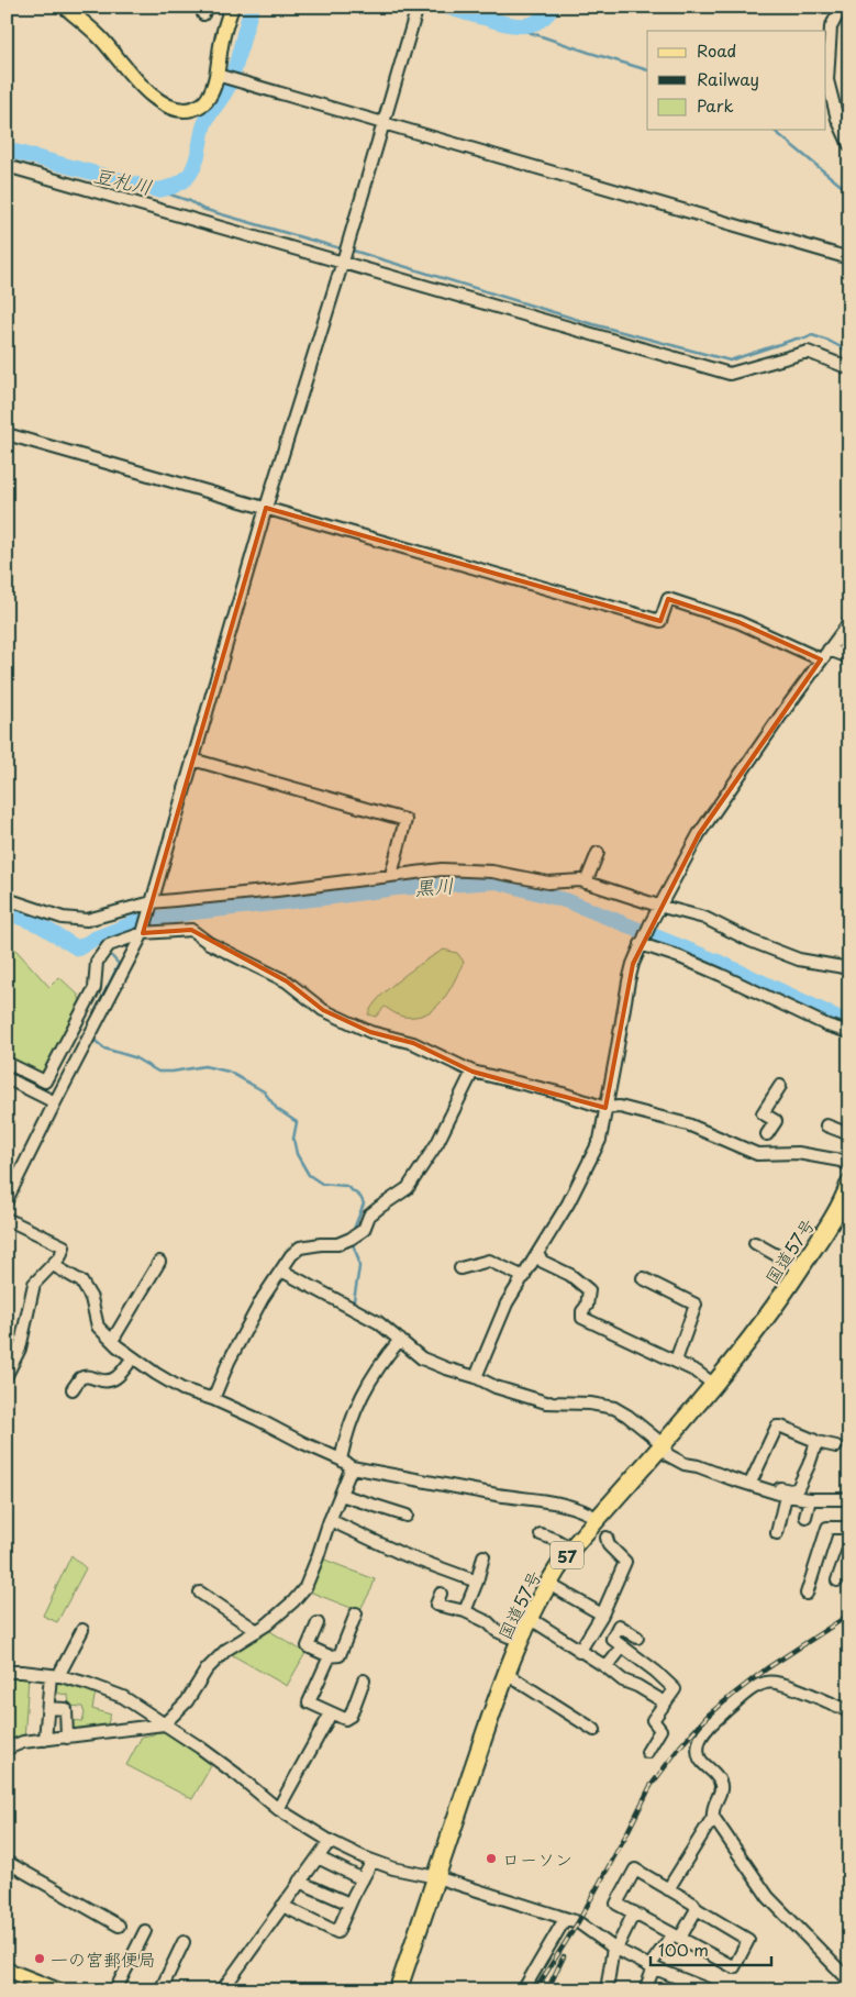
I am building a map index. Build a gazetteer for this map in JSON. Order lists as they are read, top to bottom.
{
  "streets": {
    "highway": ["国道57号", "57"]
  },
  "water": ["豆札川", "黒川"],
  "places": ["ローソン", "一の宮郵便局"],
  "legend": ["Road", "Railway", "Park"],
  "scale_bar": "100 m"
}
